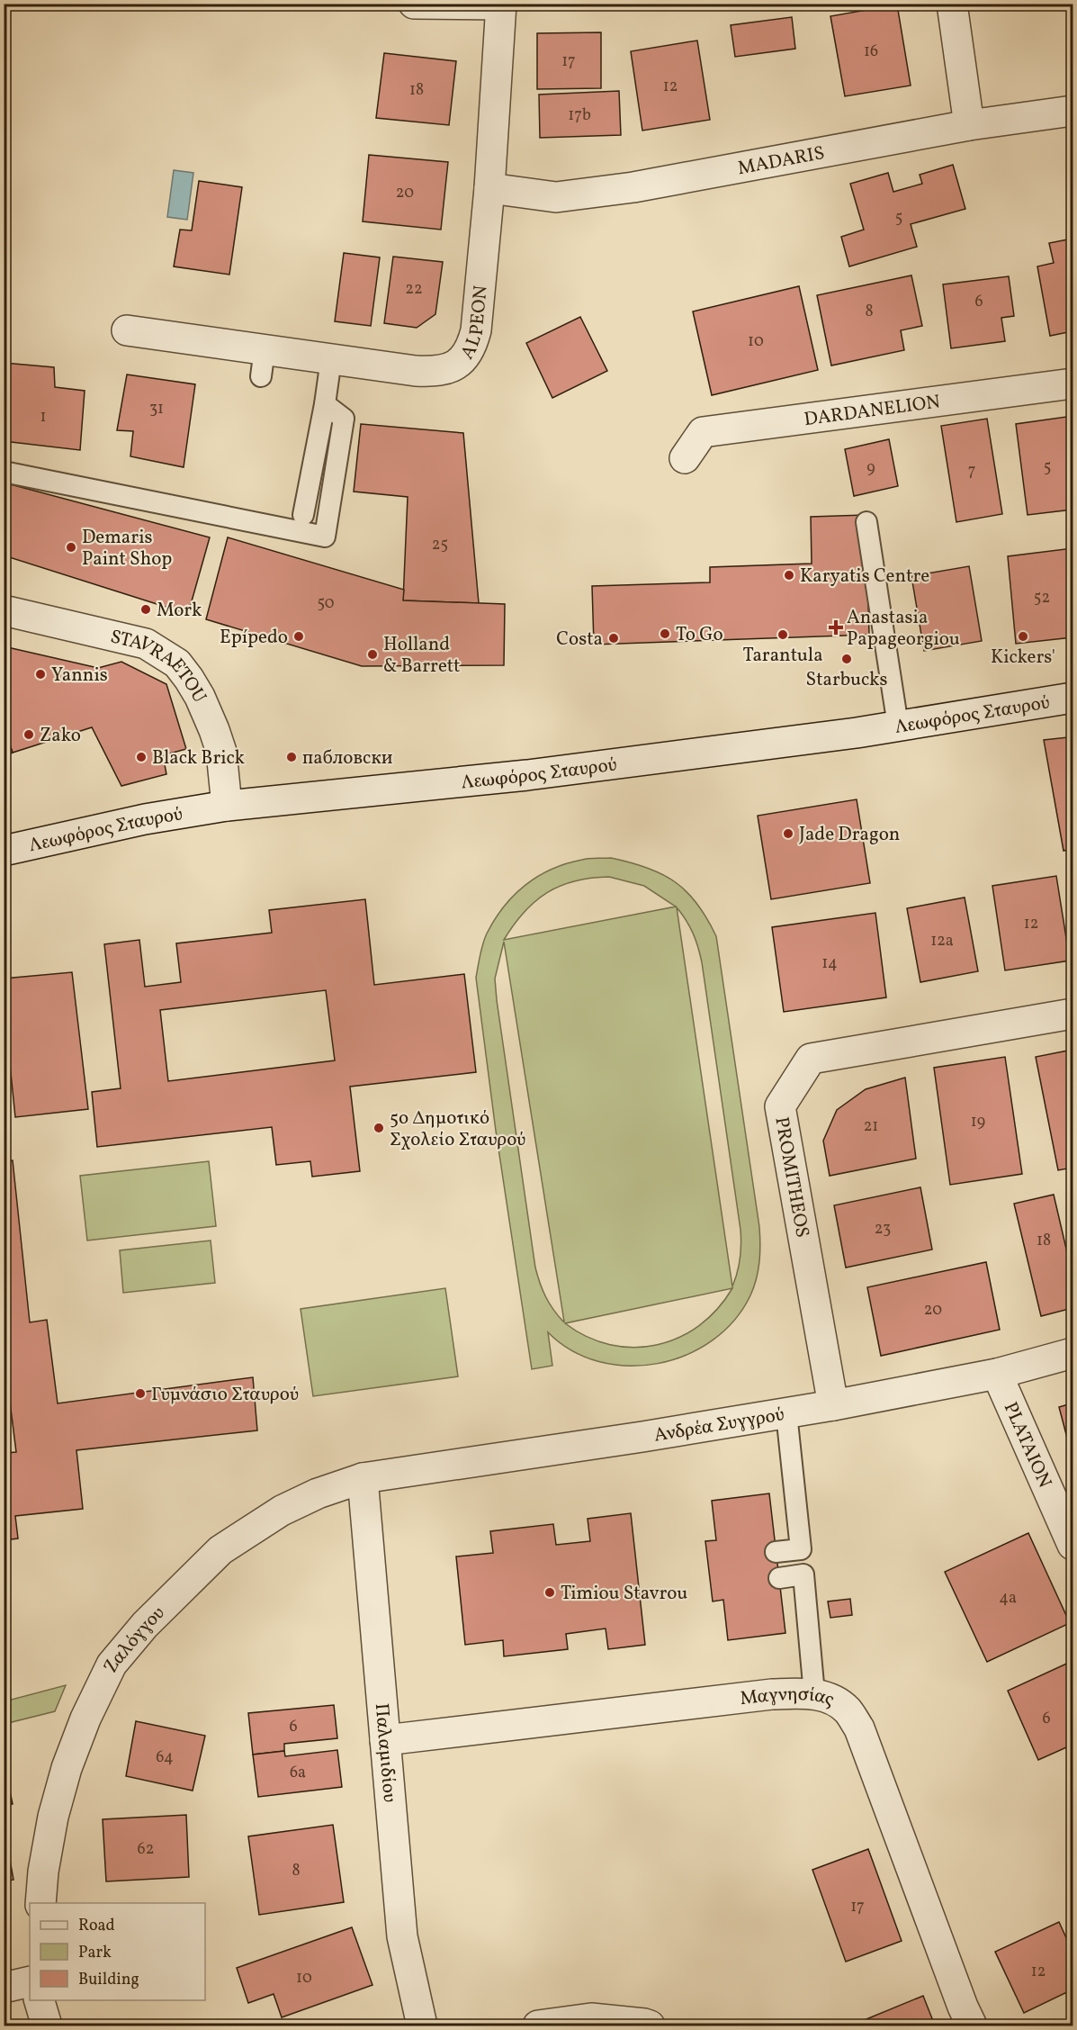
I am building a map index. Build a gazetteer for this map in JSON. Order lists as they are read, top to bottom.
{
  "streets": {
    "street": [
      "MADARIS",
      "ALPEON",
      "DARDANELION",
      "STAVRAETOU",
      "Λεωφόρος Σταυρού",
      "PROMITHEOS",
      "Ανδρέα Συγγρού",
      "PLATAION",
      "Ζαλόγγου",
      "Μαγνησίας",
      "Παλαμιδίου"
    ]
  },
  "crossings": [
    ["MADARIS", "ALPEON"],
    ["STAVRAETOU", "Λεωφόρος Σταυρού"],
    ["PROMITHEOS", "Ανδρέα Συγγρού"],
    ["Ανδρέα Συγγρού", "PLATAION"],
    ["Ανδρέα Συγγρού", "Ζαλόγγου"],
    ["Ανδρέα Συγγρού", "Παλαμιδίου"],
    ["Ζαλόγγου", "Παλαμιδίου"],
    ["Μαγνησίας", "Παλαμιδίου"]
  ],
  "places": {
    "other": [
      "Demaris Paint Shop",
      "Karyatis Centre",
      "Mork",
      "To Go",
      "Tarantula",
      "Epípedo",
      "Kickers'",
      "Costa",
      "Holland & Barrett",
      "Starbucks",
      "Yannis",
      "Zako",
      "Black Brick",
      "пабловски",
      "Jade Dragon",
      "5ο Δημοτικό Σχολείο Σταυρού",
      "Γυμνάσιο Σταυρού",
      "Timiou Stavrou"
    ],
    "health": ["Anastasia Papageorgiou"]
  },
  "house_numbers": [
    "16",
    "17",
    "12",
    "18",
    "17b",
    "20",
    "5",
    "22",
    "6",
    "8",
    "10",
    "31",
    "1",
    "5",
    "9",
    "7",
    "25",
    "52",
    "50",
    "12",
    "12a",
    "14",
    "19",
    "21",
    "23",
    "18",
    "20",
    "4a",
    "6",
    "6",
    "64",
    "6a",
    "62",
    "8",
    "17",
    "12",
    "10"
  ],
  "legend": ["Road", "Park", "Building"]
}
